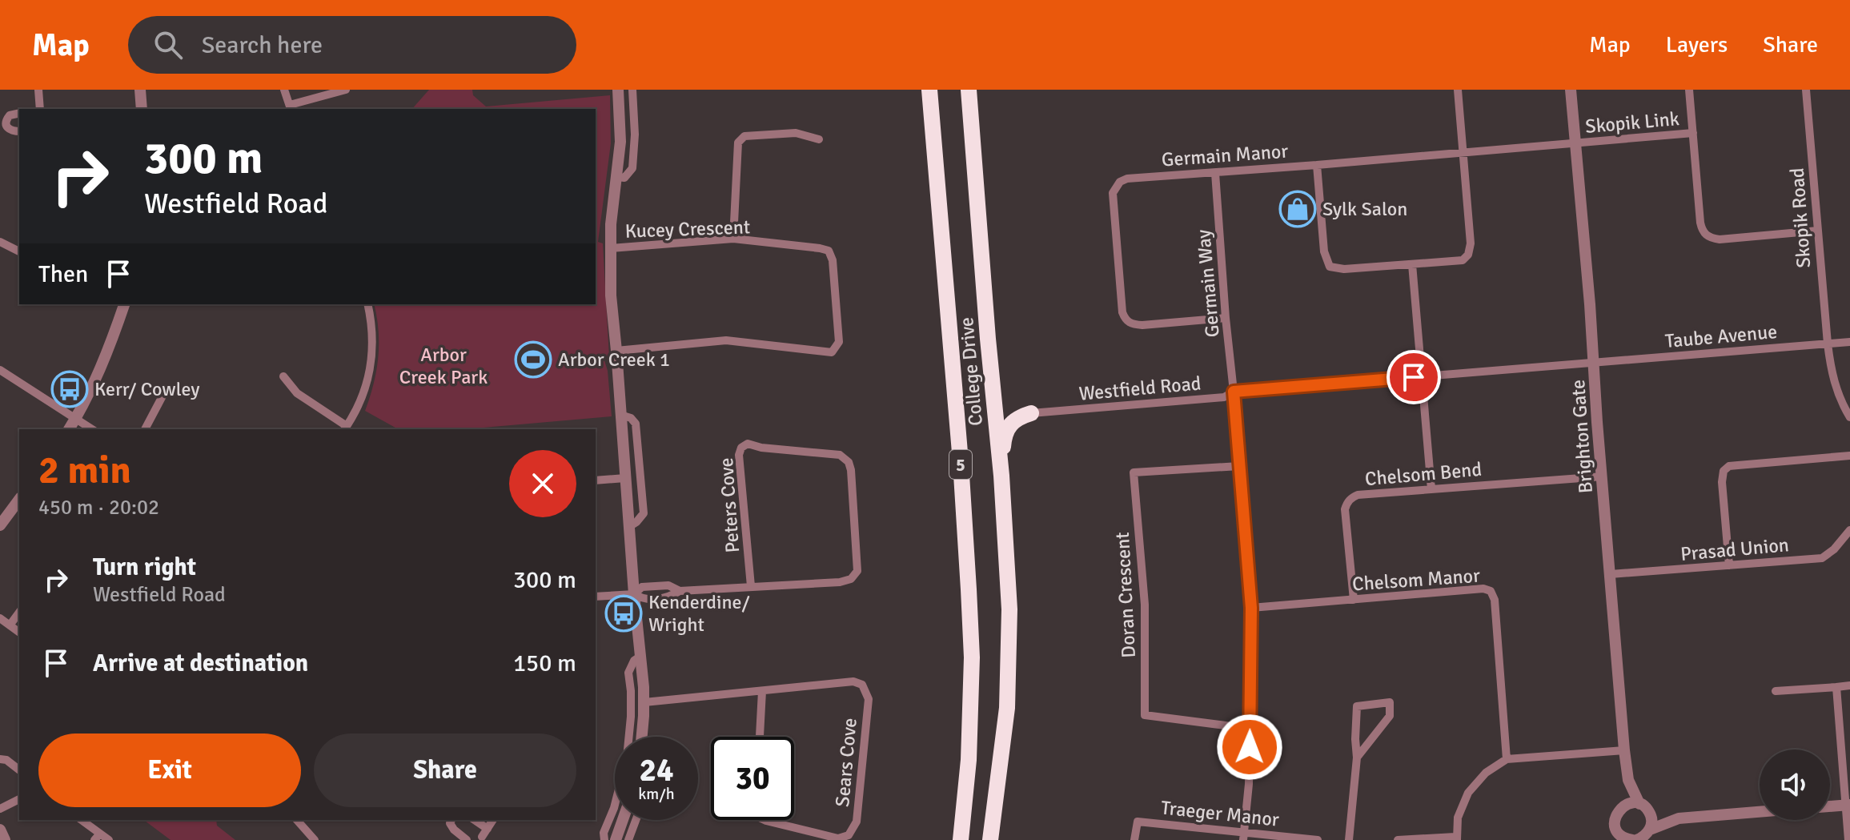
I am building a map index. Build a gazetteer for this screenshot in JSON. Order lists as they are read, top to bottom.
{
  "streets": {
    "highway": ["College Drive", "5"],
    "street": [
      "Skopik Link",
      "Germain Manor",
      "Skopik Road",
      "Kucey Crescent",
      "Germain Way",
      "Taube Avenue",
      "Westfield Road",
      "Brighton Gate",
      "Chelsom Bend",
      "Peters Cove",
      "Prasad Union",
      "Chelsom Manor",
      "Doran Crescent",
      "Sears Cove",
      "Traeger Manor"
    ]
  },
  "crossings": [
    ["Skopik Link", "Germain Manor"],
    ["Skopik Link", "Brighton Gate"],
    ["Germain Manor", "Germain Way"],
    ["Germain Manor", "Brighton Gate"],
    ["Skopik Road", "Taube Avenue"],
    ["Germain Way", "Westfield Road"],
    ["Germain Way", "Chelsom Manor"],
    ["Germain Way", "Doran Crescent"],
    ["Germain Way", "Traeger Manor"],
    ["Taube Avenue", "Westfield Road"],
    ["Taube Avenue", "Brighton Gate"],
    ["Westfield Road", "Brighton Gate"],
    ["Brighton Gate", "Chelsom Bend"],
    ["Brighton Gate", "Prasad Union"],
    ["Chelsom Bend", "Chelsom Manor"]
  ],
  "parks": ["Arbor Creek Park"],
  "places": {
    "shop": ["Sylk Salon"],
    "sports": ["Arbor Creek 1"],
    "bus stop": ["Kerr/ Cowley", "Kenderdine/ Wright"]
  },
  "page": {
    "header": "Map",
    "search": "Search here",
    "nav": ["Map", "Layers", "Share"],
    "turn": ["300 m", "Westfield Road"],
    "then": "Then",
    "heading": ["2 min", "450 m · 20:02"],
    "list": [
      {
        "name": "Turn right",
        "note": "Westfield Road",
        "value": "300 m"
      },
      {
        "name": "Arrive at destination",
        "value": "150 m"
      }
    ],
    "buttons": ["Exit", "Share"],
    "speed": "24 km/h",
    "limit": "30"
  }
}
